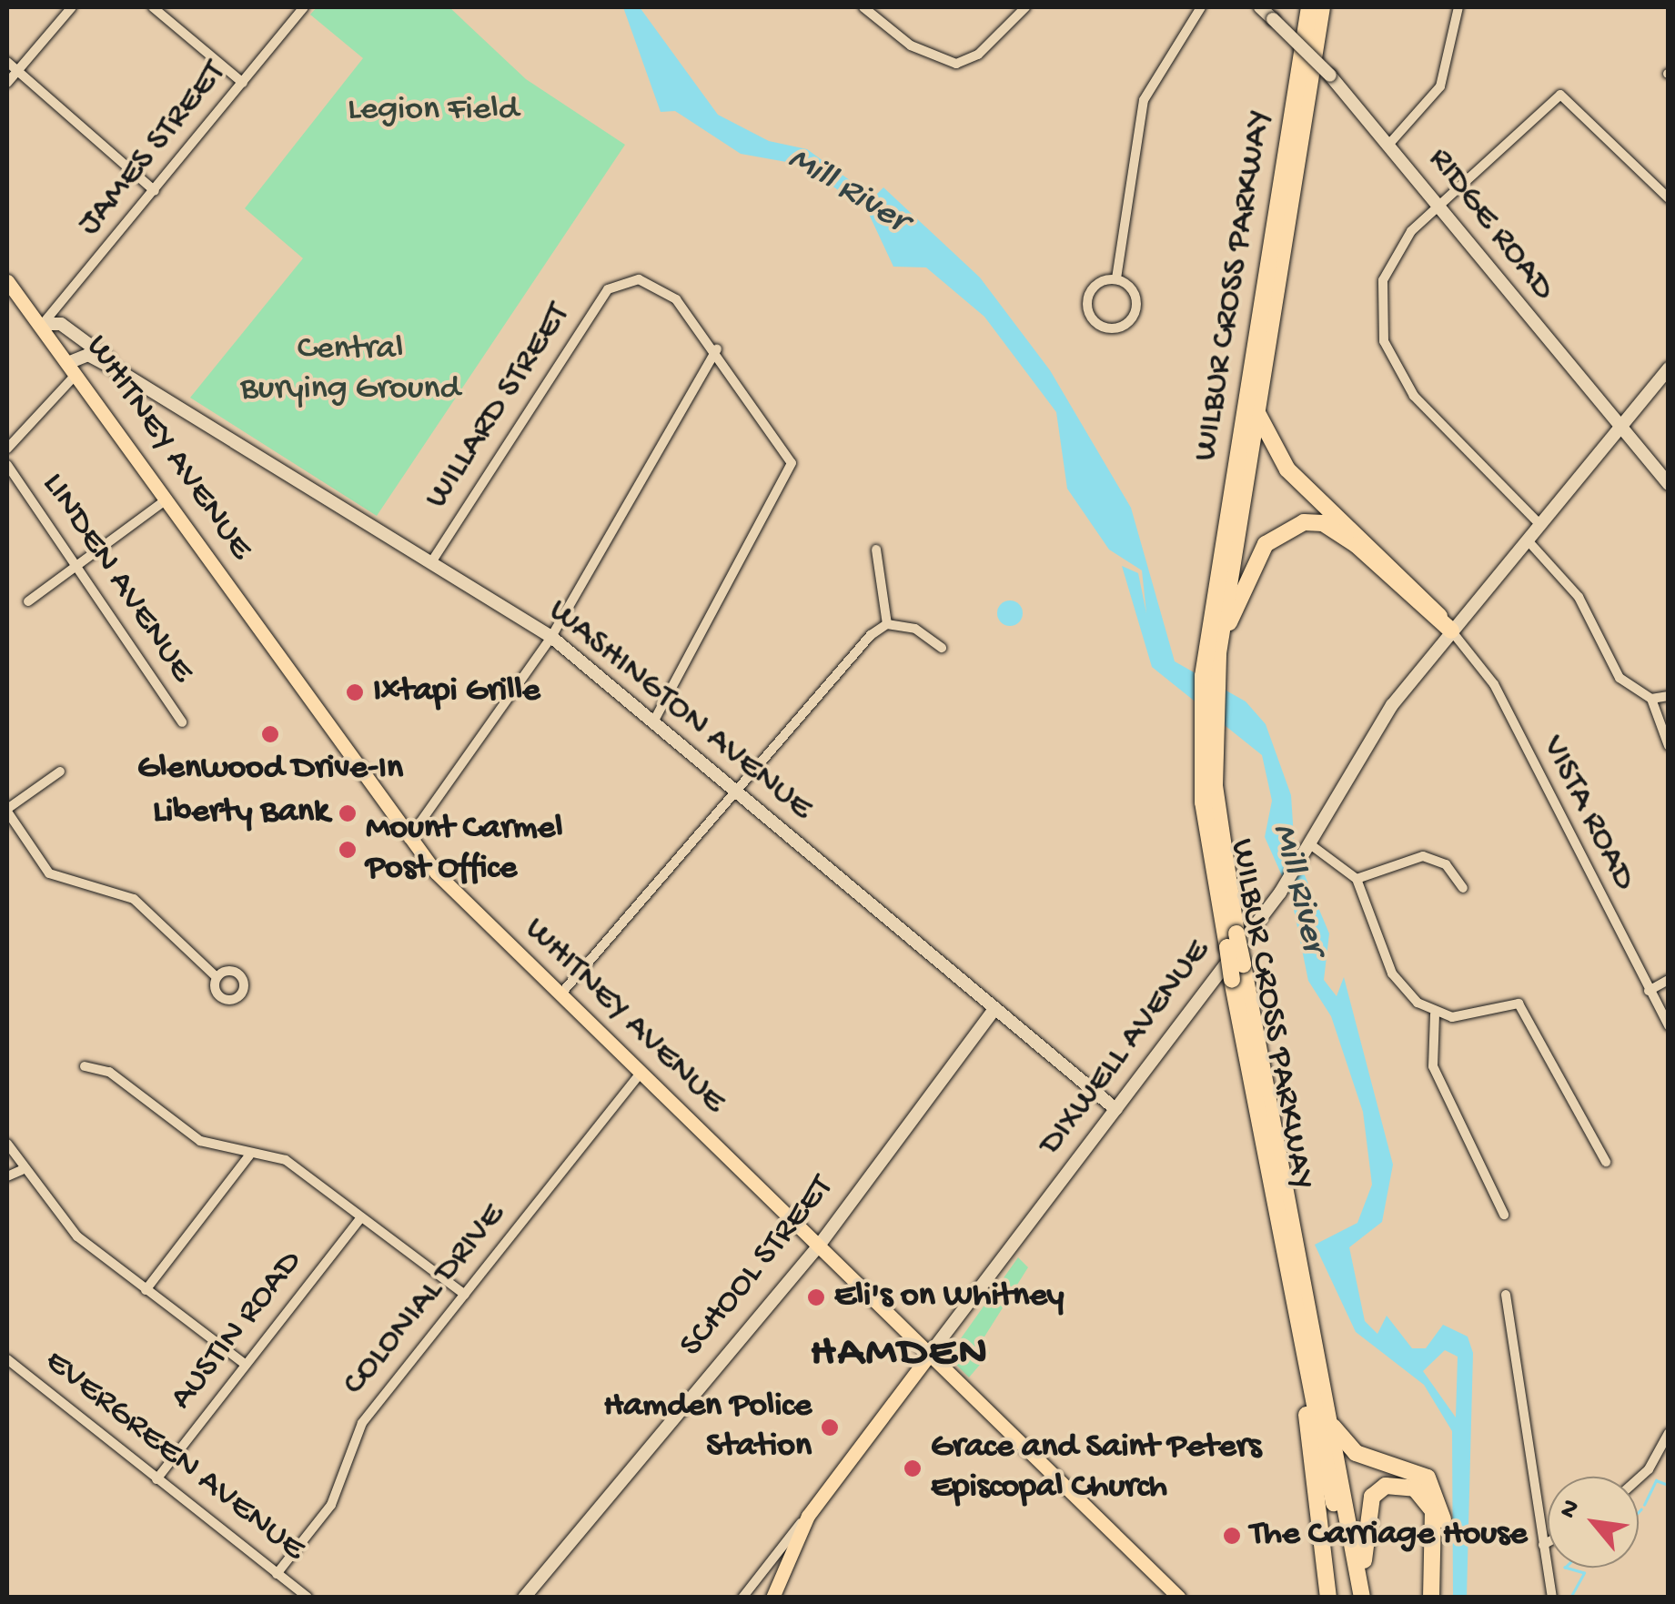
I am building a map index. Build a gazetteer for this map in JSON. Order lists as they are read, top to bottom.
{
  "streets": {
    "highway": ["WILBUR CROSS PARKWAY"],
    "main road": ["WHITNEY AVENUE", "DIXWELL AVENUE"],
    "street": [
      "JAMES STREET",
      "RIDGE ROAD",
      "WILLARD STREET",
      "LINDEN AVENUE",
      "WASHINGTON AVENUE",
      "VISTA ROAD",
      "SCHOOL STREET",
      "COLONIAL DRIVE",
      "AUSTIN ROAD",
      "EVERGREEN AVENUE"
    ]
  },
  "crossings": [
    ["JAMES STREET", "WHITNEY AVENUE"],
    ["JAMES STREET", "WASHINGTON AVENUE"],
    ["RIDGE ROAD", "DIXWELL AVENUE"],
    ["WILLARD STREET", "WASHINGTON AVENUE"],
    ["WHITNEY AVENUE", "WASHINGTON AVENUE"],
    ["WHITNEY AVENUE", "DIXWELL AVENUE"],
    ["WHITNEY AVENUE", "SCHOOL STREET"],
    ["WHITNEY AVENUE", "COLONIAL DRIVE"],
    ["WASHINGTON AVENUE", "DIXWELL AVENUE"],
    ["WASHINGTON AVENUE", "SCHOOL STREET"],
    ["VISTA ROAD", "DIXWELL AVENUE"],
    ["COLONIAL DRIVE", "EVERGREEN AVENUE"],
    ["AUSTIN ROAD", "EVERGREEN AVENUE"]
  ],
  "districts": ["HAMDEN"],
  "water": ["Mill River"],
  "parks": ["Legion Field", "Central Burying Ground"],
  "places": [
    "Ixtapi Grille",
    "Glenwood Drive-In",
    "Liberty Bank",
    "Mount Carmel Post Office",
    "Eli's on Whitney",
    "Hamden Police Station",
    "Grace and Saint Peters Episcopal Church",
    "The Carriage House"
  ],
  "north": "top left"
}
